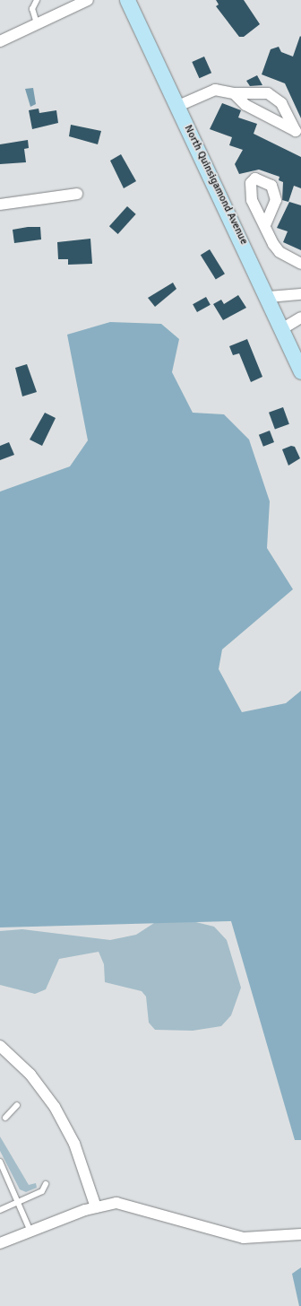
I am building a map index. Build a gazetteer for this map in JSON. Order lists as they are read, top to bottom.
{
  "streets": {
    "main road": ["North Quinsigamond Avenue"]
  }
}
